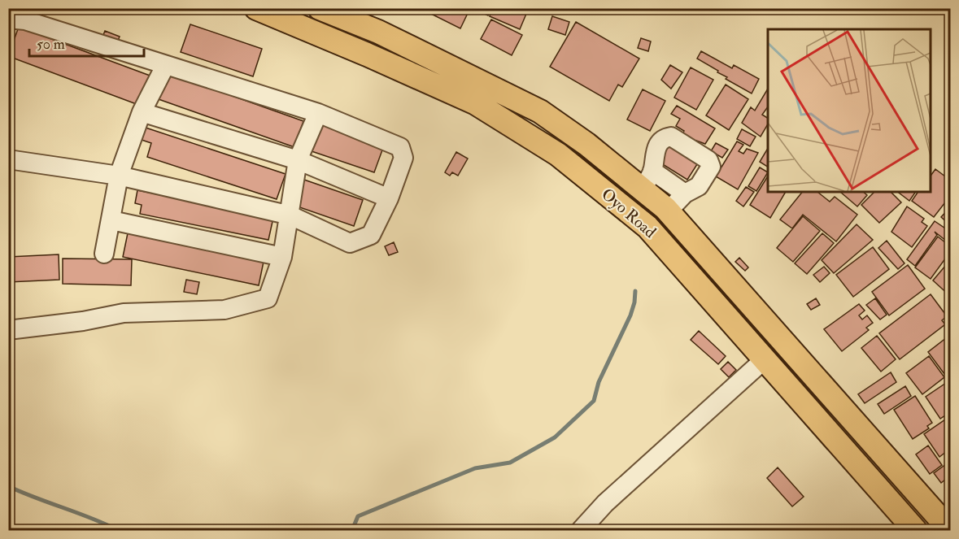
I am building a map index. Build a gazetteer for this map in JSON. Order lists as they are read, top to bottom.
{
  "streets": {
    "main road": ["Oyo Road"]
  },
  "scale_bar": "50 m"
}
